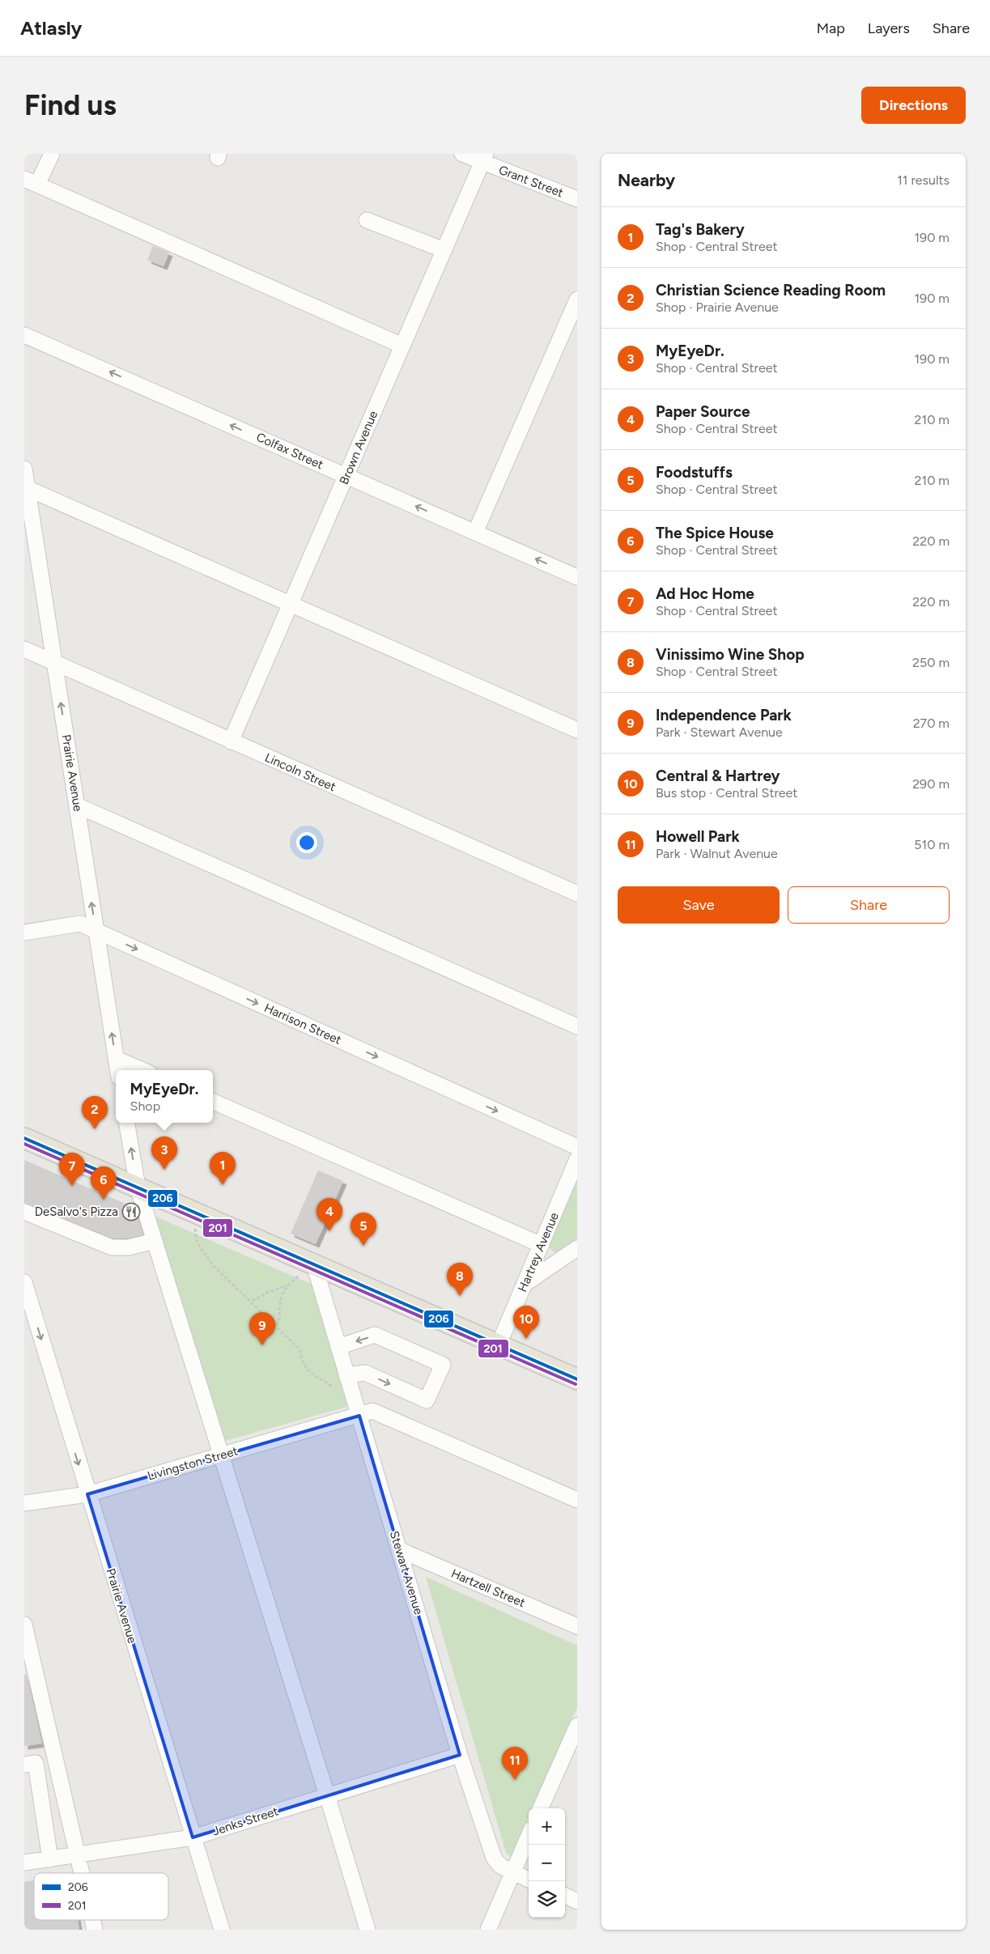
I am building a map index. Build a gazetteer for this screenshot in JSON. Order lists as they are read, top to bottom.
{
  "streets": {
    "street": [
      "Grant Street",
      "Brown Avenue",
      "Colfax Street",
      "Lincoln Street",
      "Prairie Avenue",
      "Harrison Street",
      "Hartrey Avenue",
      "Livingston Street",
      "Stewart Avenue",
      "Hartzell Street",
      "Jenks Street"
    ]
  },
  "crossings": [
    ["Grant Street", "Brown Avenue"],
    ["Brown Avenue", "Colfax Street"],
    ["Brown Avenue", "Lincoln Street"],
    ["Lincoln Street", "Prairie Avenue"],
    ["Prairie Avenue", "Harrison Street"],
    ["Prairie Avenue", "Livingston Street"],
    ["Prairie Avenue", "Jenks Street"],
    ["Livingston Street", "Stewart Avenue"],
    ["Stewart Avenue", "Hartzell Street"],
    ["Stewart Avenue", "Jenks Street"]
  ],
  "one_way": ["Colfax Street"],
  "places": {
    "restaurant": ["DeSalvo's Pizza"]
  },
  "lines": ["transit line 206", "transit line 201"],
  "legend": ["206", "201"],
  "page": {
    "header": "Atlasly",
    "nav": ["Map", "Layers", "Share"],
    "buttons": [
      "Directions",
      ["Save", "Share"]
    ],
    "title": "Find us",
    "heading": ["Nearby", "11 results"],
    "list": [
      {
        "mark": "1",
        "name": "Tag's Bakery",
        "note": "Shop · Central Street",
        "value": "190 m"
      },
      {
        "mark": "2",
        "name": "Christian Science Reading Room",
        "note": "Shop · Prairie Avenue",
        "value": "190 m"
      },
      {
        "mark": "3",
        "name": "MyEyeDr.",
        "note": "Shop · Central Street",
        "value": "190 m"
      },
      {
        "mark": "4",
        "name": "Paper Source",
        "note": "Shop · Central Street",
        "value": "210 m"
      },
      {
        "mark": "5",
        "name": "Foodstuffs",
        "note": "Shop · Central Street",
        "value": "210 m"
      },
      {
        "mark": "6",
        "name": "The Spice House",
        "note": "Shop · Central Street",
        "value": "220 m"
      },
      {
        "mark": "7",
        "name": "Ad Hoc Home",
        "note": "Shop · Central Street",
        "value": "220 m"
      },
      {
        "mark": "8",
        "name": "Vinissimo Wine Shop",
        "note": "Shop · Central Street",
        "value": "250 m"
      },
      {
        "mark": "9",
        "name": "Independence Park",
        "note": "Park · Stewart Avenue",
        "value": "270 m"
      },
      {
        "mark": "10",
        "name": "Central & Hartrey",
        "note": "Bus stop · Central Street",
        "value": "290 m"
      },
      {
        "mark": "11",
        "name": "Howell Park",
        "note": "Park · Walnut Avenue",
        "value": "510 m"
      }
    ],
    "popup": ["MyEyeDr.", "Shop"],
    "pins": [
      "2",
      "3",
      "1",
      "7",
      "6",
      "4",
      "5",
      "8",
      "10",
      "9",
      "11"
    ],
    "map_buttons": ["+", "−"]
  }
}
